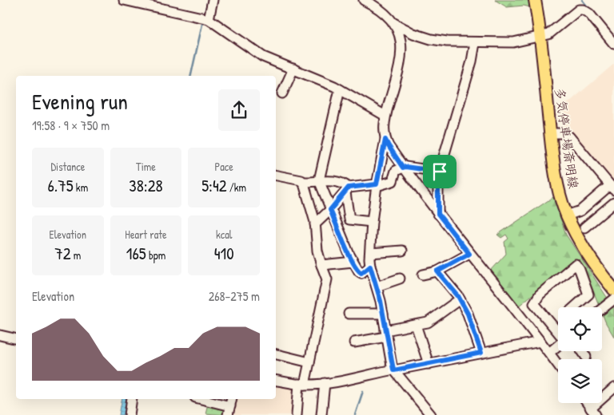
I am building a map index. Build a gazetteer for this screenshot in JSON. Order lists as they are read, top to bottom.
{
  "streets": {
    "main road": ["多気停車場斎明線"]
  },
  "page": {
    "heading": ["Evening run", "19:58 · 9 × 750 m"],
    "stats": [
      ["Distance", "6.75 km"],
      ["Time", "38:28"],
      ["Pace", "5:42 /km"],
      ["Elevation", "72 m"],
      ["Heart rate", "165 bpm"],
      ["kcal", "410"]
    ],
    "chart": ["Elevation", "268–275 m"]
  }
}
